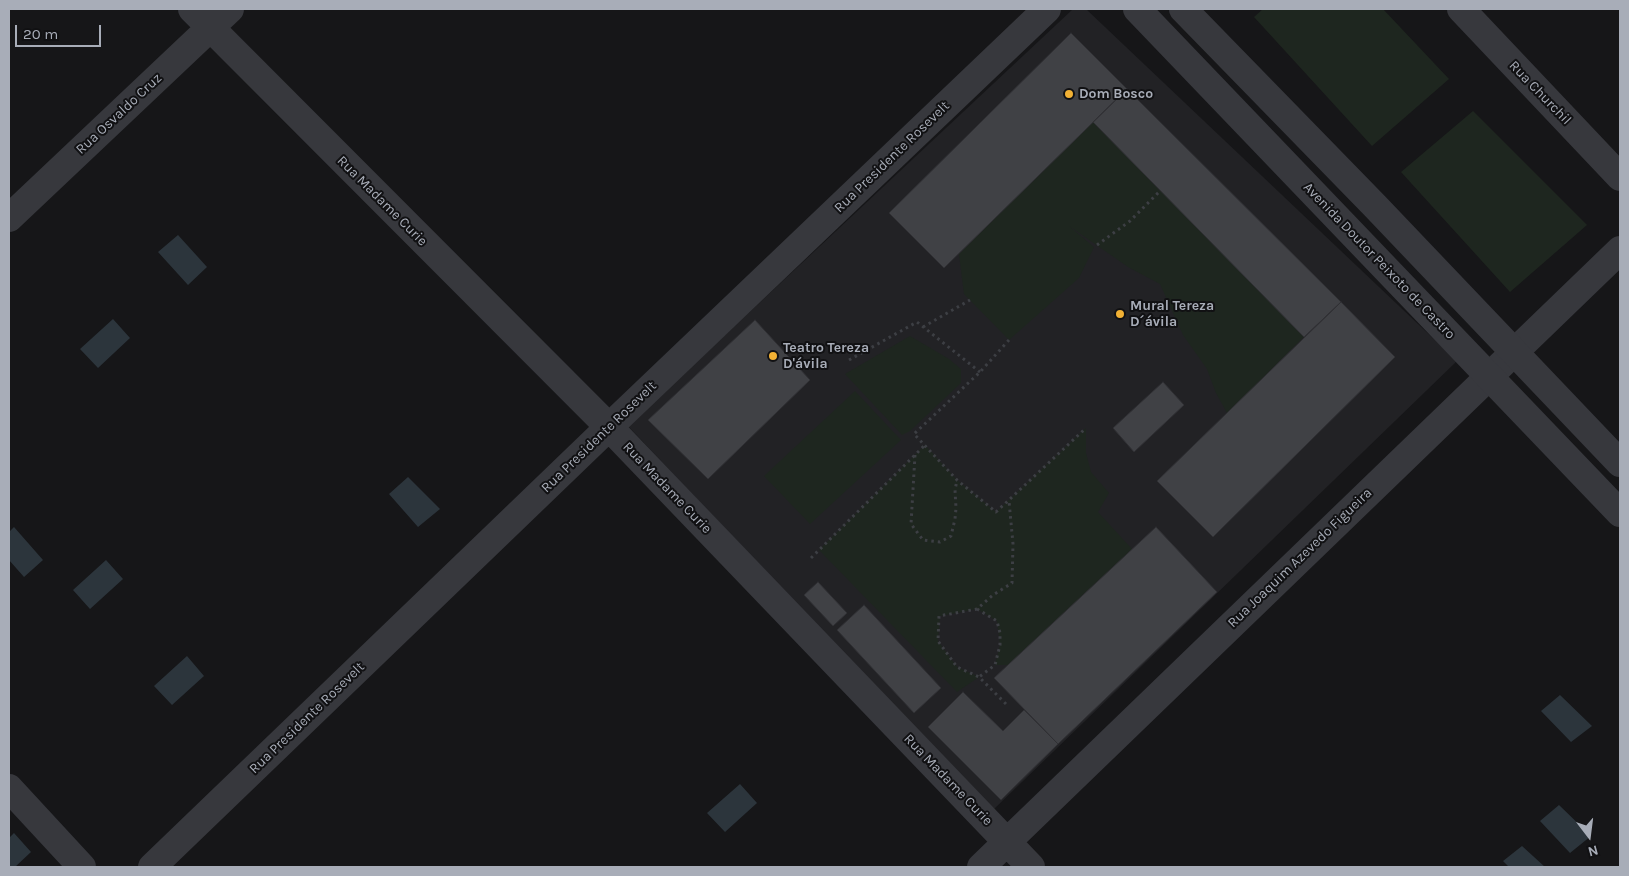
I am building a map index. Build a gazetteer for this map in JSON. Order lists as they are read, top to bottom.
{
  "streets": {
    "street": [
      "Rua Churchil",
      "Rua Osvaldo Cruz",
      "Rua Presidente Rosevelt",
      "Rua Madame Curie",
      "Avenida Doutor Peixoto de Castro",
      "Rua Joaquim Azevedo Figueira"
    ]
  },
  "crossings": [
    ["Rua Osvaldo Cruz", "Rua Madame Curie"],
    ["Rua Presidente Rosevelt", "Rua Madame Curie"],
    ["Rua Madame Curie", "Rua Joaquim Azevedo Figueira"],
    ["Avenida Doutor Peixoto de Castro", "Rua Joaquim Azevedo Figueira"]
  ],
  "places": ["Dom Bosco", "Mural Tereza D´ávila", "Teatro Tereza D'ávila"],
  "scale_bar": "20 m",
  "north": "bottom"
}
